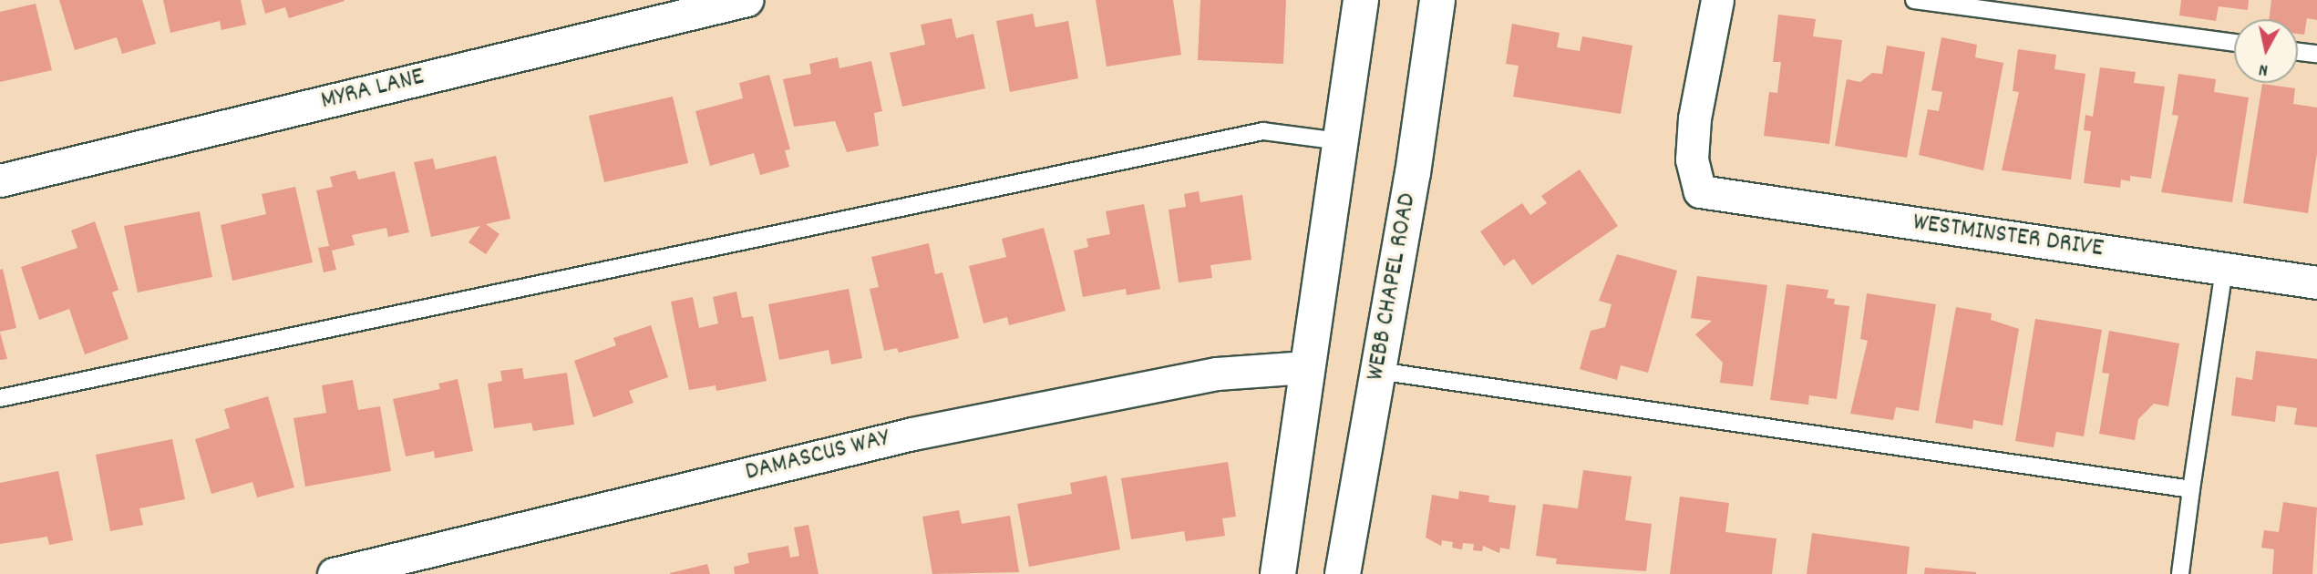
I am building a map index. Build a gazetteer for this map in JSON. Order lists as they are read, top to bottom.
{
  "streets": {
    "main road": ["WEBB CHAPEL ROAD"],
    "street": ["MYRA LANE", "WESTMINSTER DRIVE", "DAMASCUS WAY"]
  },
  "north": "bottom"
}
